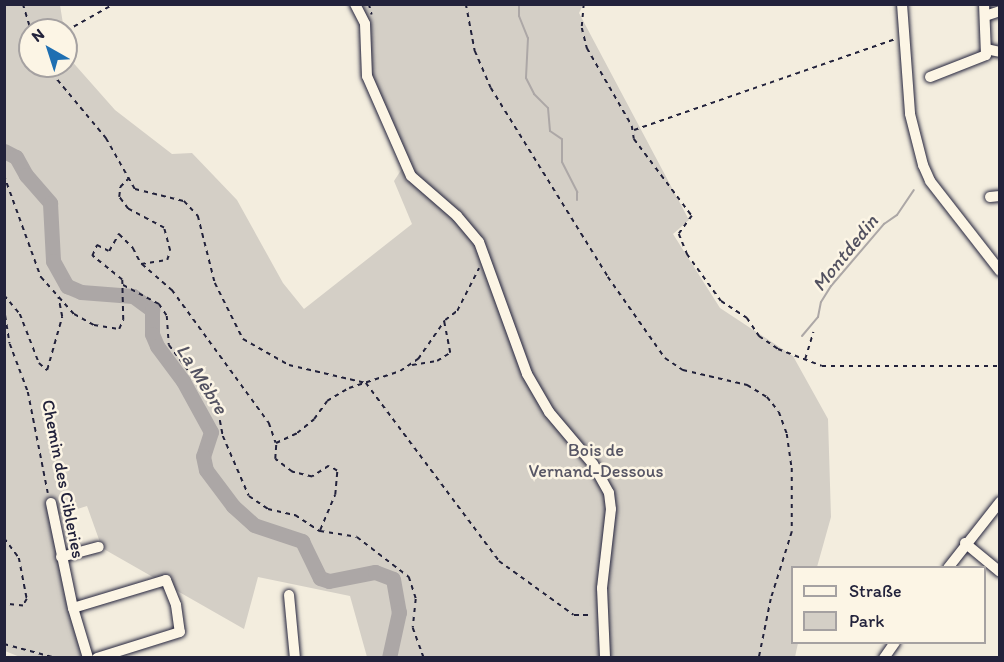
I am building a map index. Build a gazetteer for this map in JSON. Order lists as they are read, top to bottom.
{
  "streets": {
    "street": ["Chemin des Cibleries"]
  },
  "water": ["Montdedin", "La Mèbre"],
  "parks": ["Bois de Vernand-Dessous"],
  "legend": ["Straße", "Park"],
  "north": "top left"
}
